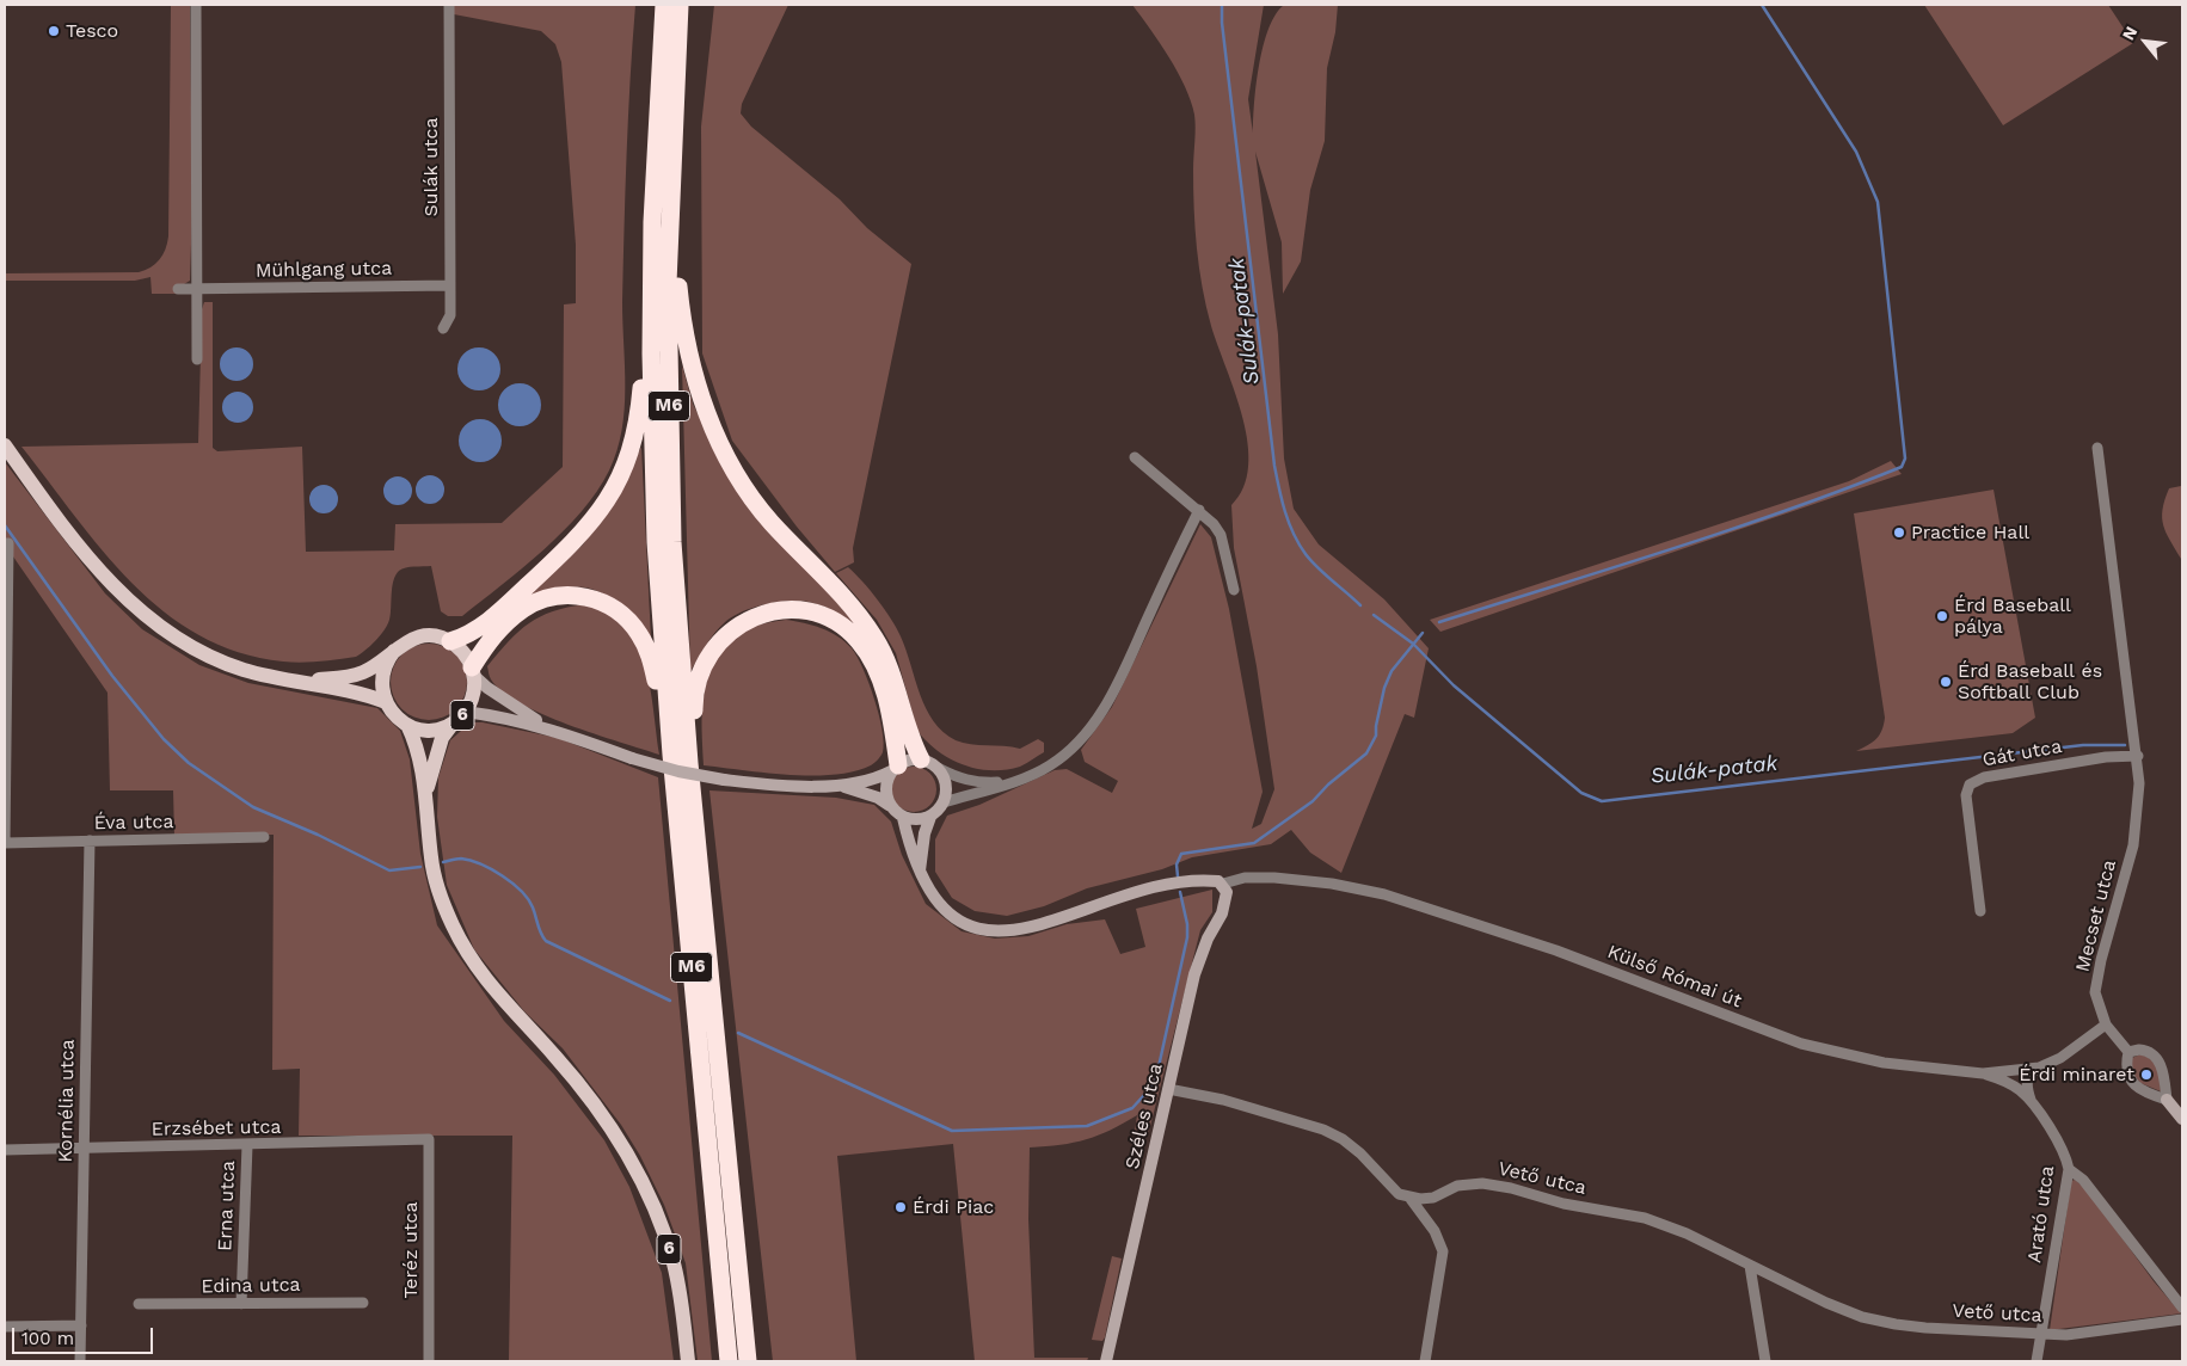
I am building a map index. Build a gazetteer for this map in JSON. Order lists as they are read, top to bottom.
{
  "streets": {
    "highway": ["M6"],
    "main road": ["6"],
    "street": [
      "Sulák utca",
      "Mühlgang utca",
      "Gát utca",
      "Éva utca",
      "Mecset utca",
      "Külső Római út",
      "Kornélia utca",
      "Széles utca",
      "Erzsébet utca",
      "Vető utca",
      "Erna utca",
      "Arató utca",
      "Teréz utca",
      "Edina utca"
    ]
  },
  "crossings": [
    ["Sulák utca", "Mühlgang utca"],
    ["Gát utca", "Mecset utca"],
    ["Éva utca", "Kornélia utca"],
    ["Mecset utca", "Külső Római út"],
    ["Külső Római út", "Széles utca"],
    ["Külső Római út", "Arató utca"],
    ["Kornélia utca", "Erzsébet utca"],
    ["Erzsébet utca", "Erna utca"],
    ["Erzsébet utca", "Teréz utca"],
    ["Vető utca", "Arató utca"],
    ["Erna utca", "Edina utca"]
  ],
  "water": ["Sulák-patak"],
  "places": [
    "Tesco",
    "Practice Hall",
    "Érd Baseball pálya",
    "Érd Baseball és Softball Club",
    "Érdi minaret",
    "Érdi Piac"
  ],
  "scale_bar": "100 m",
  "north": "top left"
}
